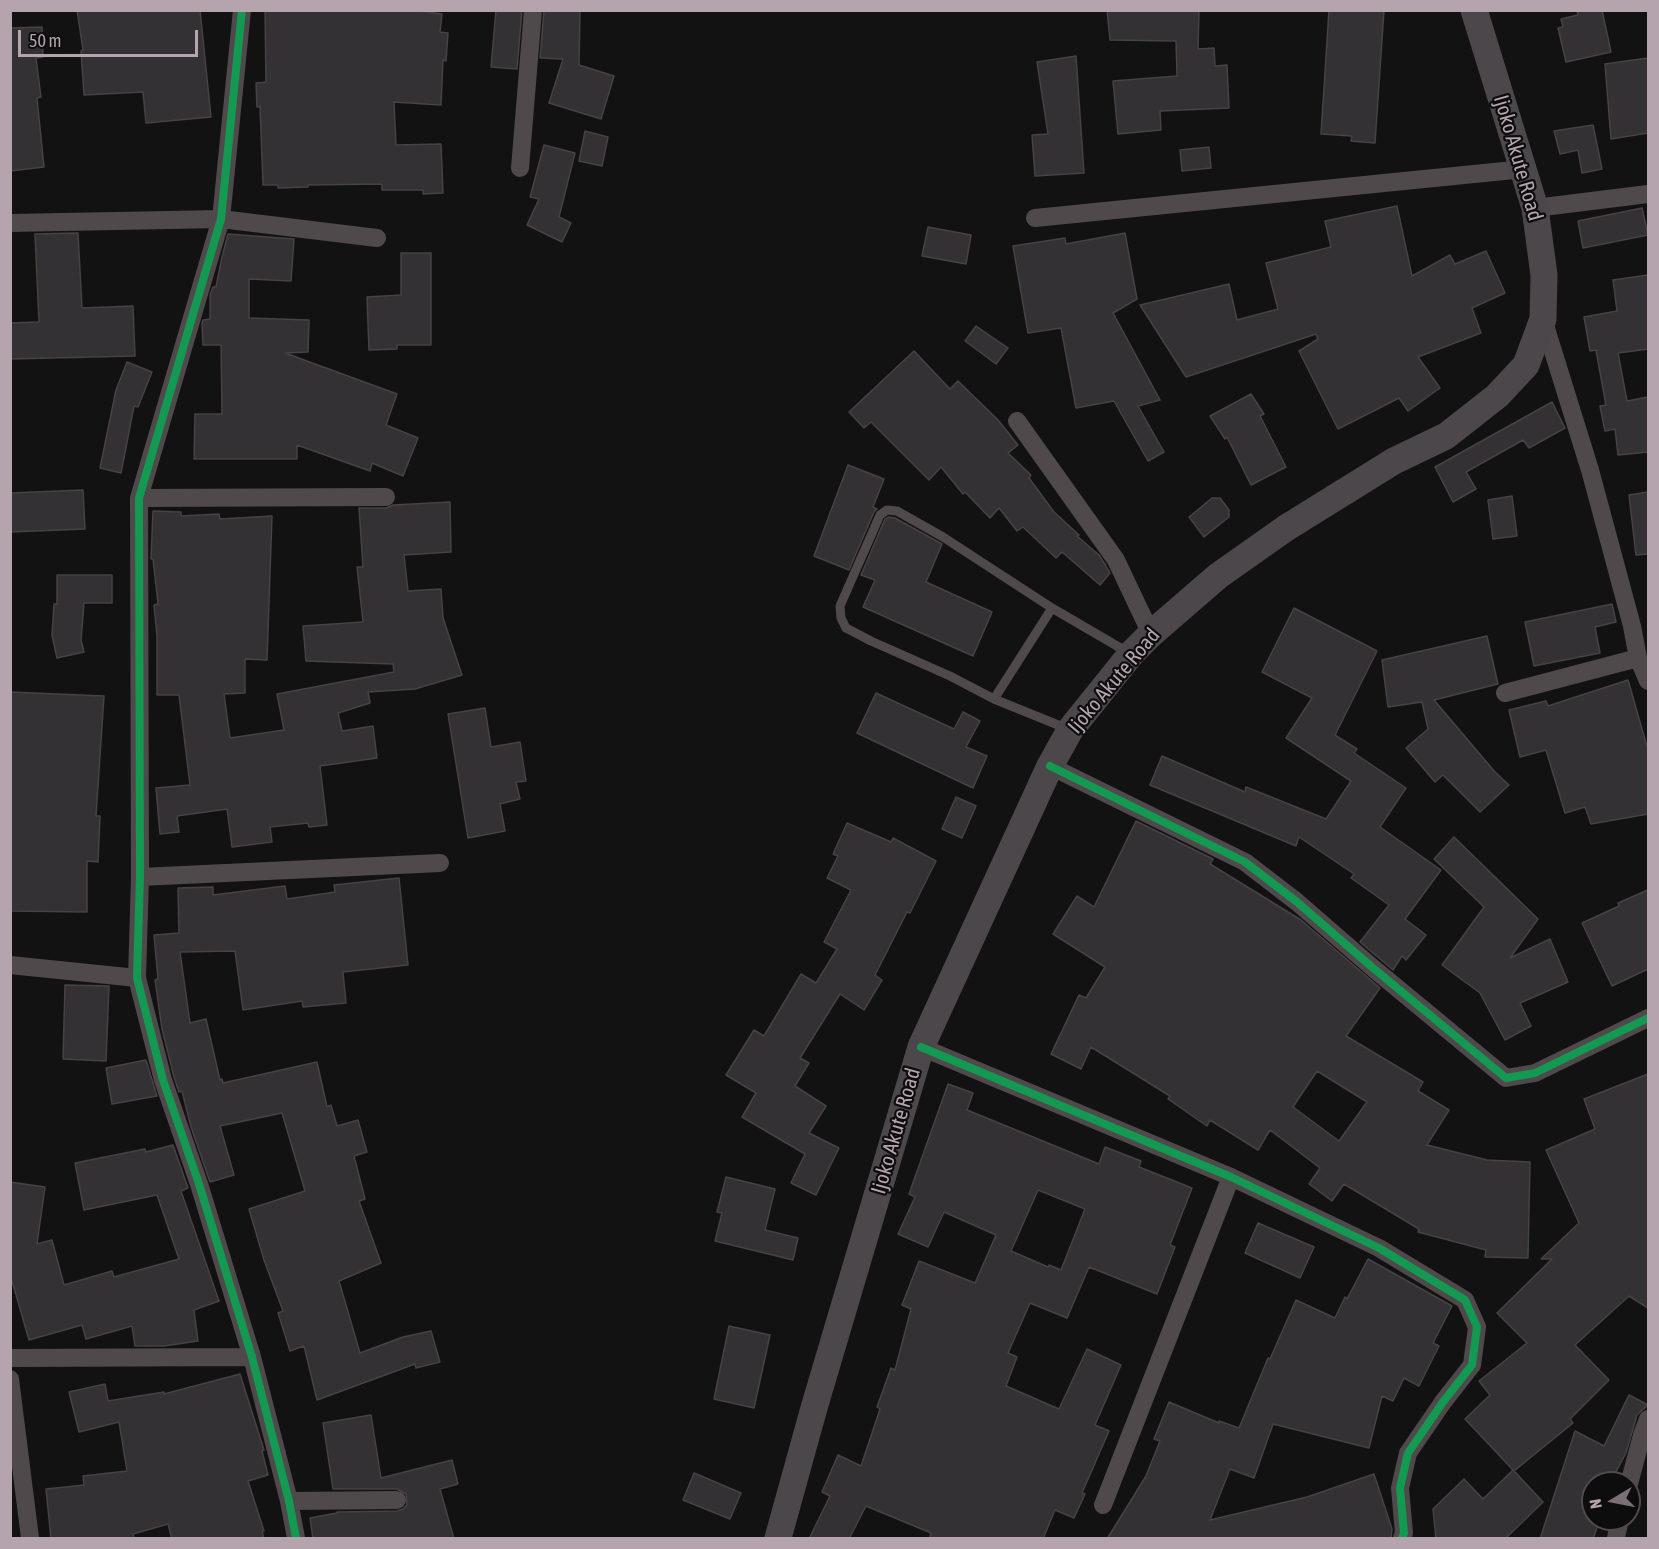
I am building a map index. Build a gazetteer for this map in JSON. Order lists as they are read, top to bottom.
{
  "streets": {
    "main road": ["Ijoko Akute Road"]
  },
  "scale_bar": "50 m",
  "north": "left"
}
